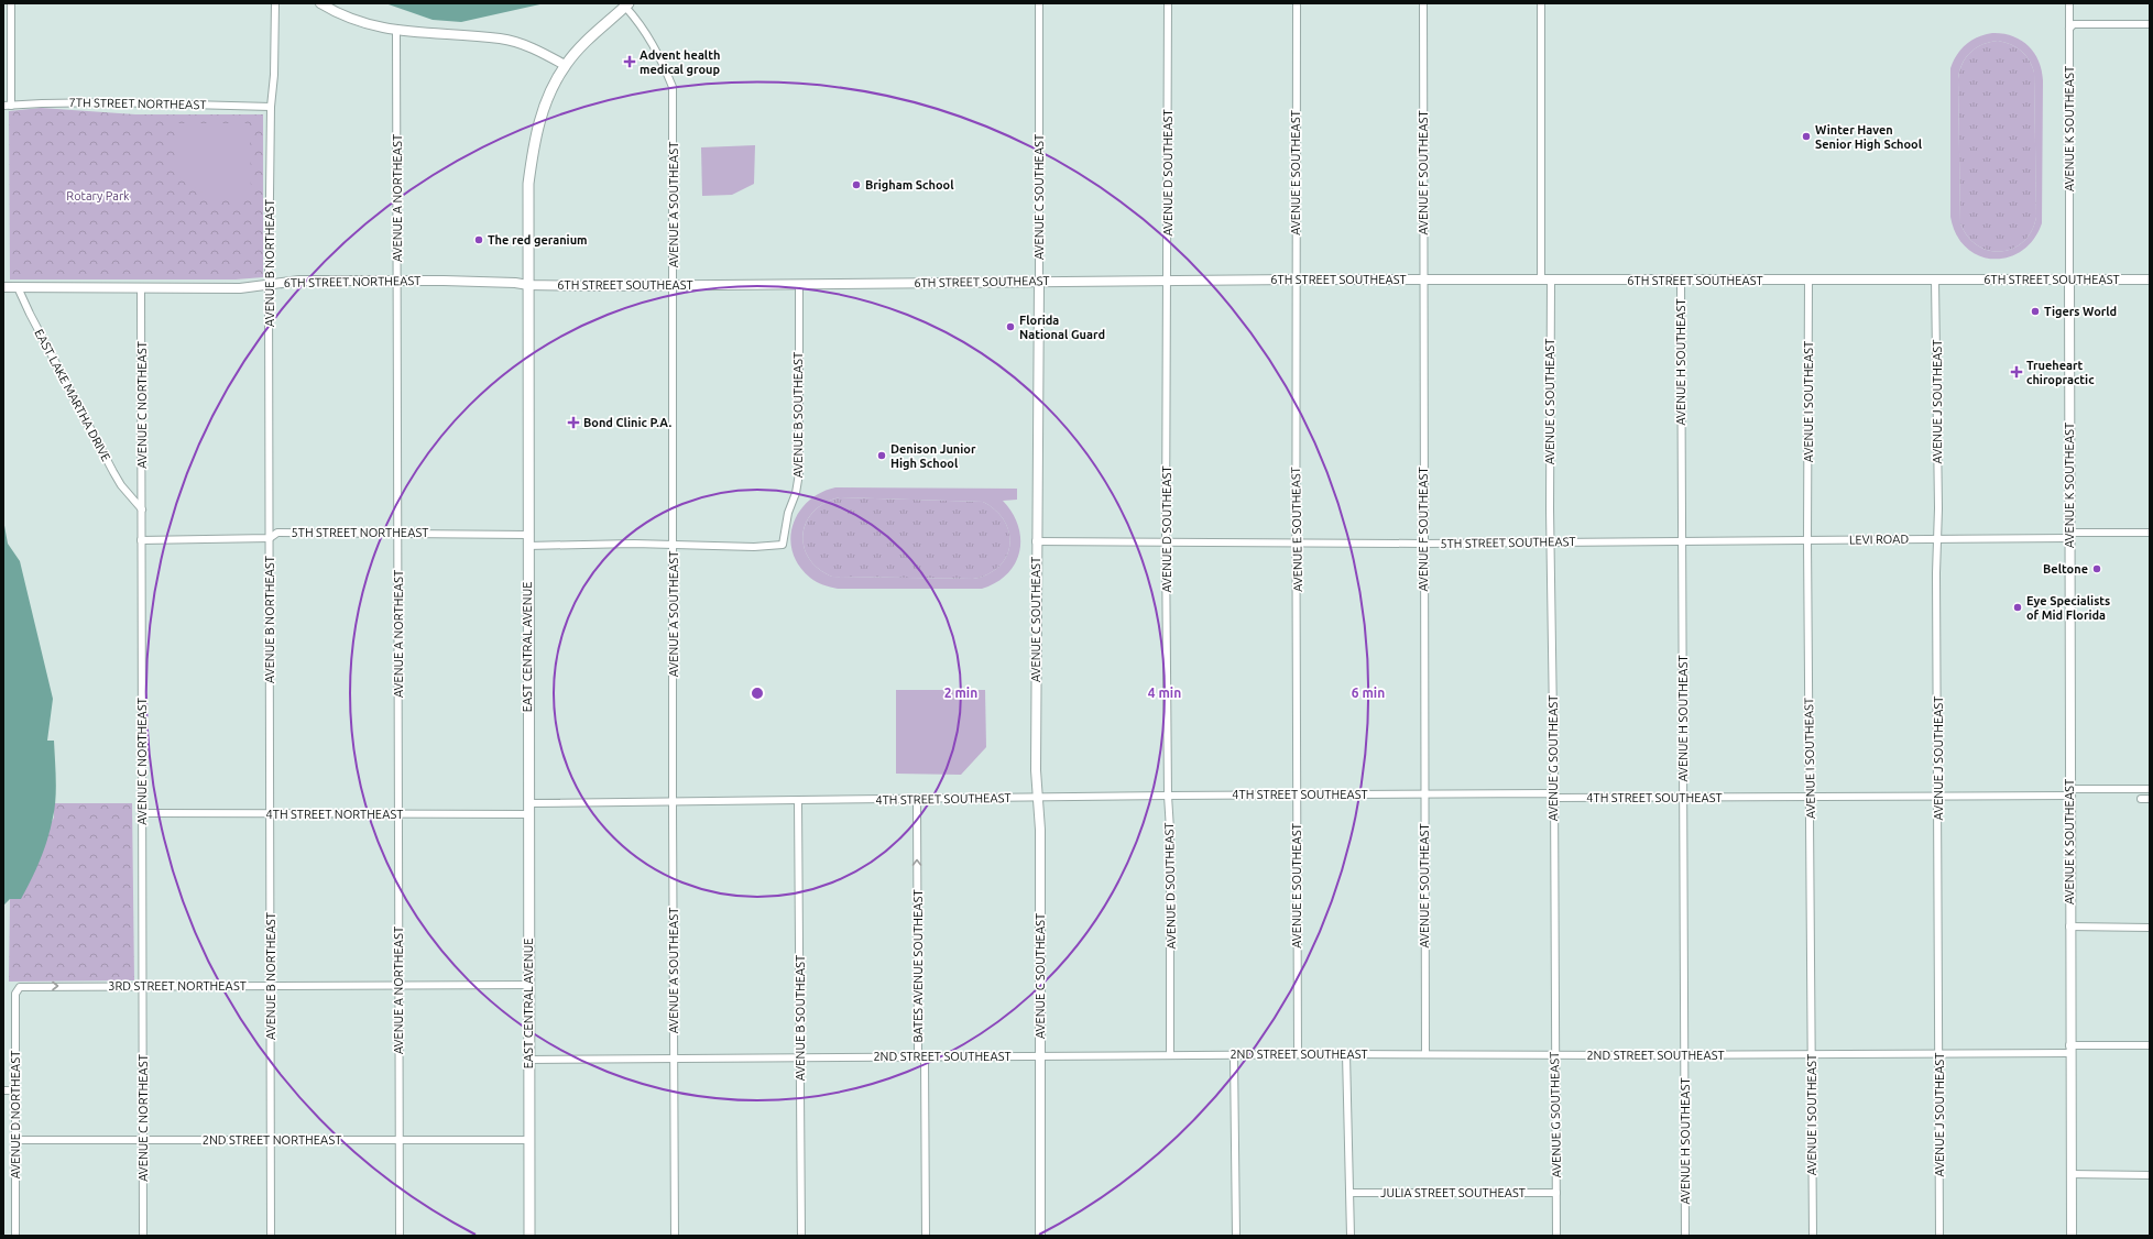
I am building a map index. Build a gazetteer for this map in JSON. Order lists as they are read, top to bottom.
{
  "streets": {
    "main road": ["EAST CENTRAL AVENUE"],
    "street": [
      "7TH STREET NORTHEAST",
      "AVENUE K SOUTHEAST",
      "AVENUE D SOUTHEAST",
      "AVENUE E SOUTHEAST",
      "AVENUE F SOUTHEAST",
      "AVENUE C SOUTHEAST",
      "AVENUE A NORTHEAST",
      "AVENUE A SOUTHEAST",
      "AVENUE B NORTHEAST",
      "6TH STREET SOUTHEAST",
      "6TH STREET NORTHEAST",
      "AVENUE H SOUTHEAST",
      "EAST LAKE MARTHA DRIVE",
      "AVENUE G SOUTHEAST",
      "AVENUE I SOUTHEAST",
      "AVENUE J SOUTHEAST",
      "AVENUE C NORTHEAST",
      "AVENUE B SOUTHEAST",
      "5TH STREET NORTHEAST",
      "LEVI ROAD",
      "5TH STREET SOUTHEAST",
      "4TH STREET SOUTHEAST",
      "4TH STREET NORTHEAST",
      "BATES AVENUE SOUTHEAST",
      "3RD STREET NORTHEAST",
      "2ND STREET SOUTHEAST",
      "AVENUE D NORTHEAST",
      "2ND STREET NORTHEAST",
      "JULIA STREET SOUTHEAST"
    ]
  },
  "crossings": [
    ["7TH STREET NORTHEAST", "AVENUE B NORTHEAST"],
    ["AVENUE K SOUTHEAST", "6TH STREET SOUTHEAST"],
    ["AVENUE K SOUTHEAST", "LEVI ROAD"],
    ["AVENUE K SOUTHEAST", "4TH STREET SOUTHEAST"],
    ["AVENUE K SOUTHEAST", "2ND STREET SOUTHEAST"],
    ["AVENUE D SOUTHEAST", "6TH STREET SOUTHEAST"],
    ["AVENUE D SOUTHEAST", "5TH STREET SOUTHEAST"],
    ["AVENUE D SOUTHEAST", "4TH STREET SOUTHEAST"],
    ["AVENUE D SOUTHEAST", "2ND STREET SOUTHEAST"],
    ["AVENUE E SOUTHEAST", "6TH STREET SOUTHEAST"],
    ["AVENUE E SOUTHEAST", "5TH STREET SOUTHEAST"],
    ["AVENUE E SOUTHEAST", "4TH STREET SOUTHEAST"],
    ["AVENUE E SOUTHEAST", "2ND STREET SOUTHEAST"],
    ["AVENUE F SOUTHEAST", "6TH STREET SOUTHEAST"],
    ["AVENUE F SOUTHEAST", "5TH STREET SOUTHEAST"],
    ["AVENUE F SOUTHEAST", "4TH STREET SOUTHEAST"],
    ["AVENUE F SOUTHEAST", "2ND STREET SOUTHEAST"],
    ["AVENUE C SOUTHEAST", "6TH STREET SOUTHEAST"],
    ["AVENUE C SOUTHEAST", "5TH STREET SOUTHEAST"],
    ["AVENUE C SOUTHEAST", "4TH STREET SOUTHEAST"],
    ["AVENUE C SOUTHEAST", "2ND STREET SOUTHEAST"],
    ["AVENUE A NORTHEAST", "6TH STREET NORTHEAST"],
    ["AVENUE A NORTHEAST", "5TH STREET NORTHEAST"],
    ["AVENUE A NORTHEAST", "4TH STREET NORTHEAST"],
    ["AVENUE A NORTHEAST", "3RD STREET NORTHEAST"],
    ["AVENUE A NORTHEAST", "2ND STREET NORTHEAST"],
    ["AVENUE A SOUTHEAST", "6TH STREET SOUTHEAST"],
    ["AVENUE A SOUTHEAST", "AVENUE B SOUTHEAST"],
    ["AVENUE A SOUTHEAST", "EAST CENTRAL AVENUE"],
    ["AVENUE A SOUTHEAST", "4TH STREET SOUTHEAST"],
    ["AVENUE A SOUTHEAST", "2ND STREET SOUTHEAST"],
    ["AVENUE B NORTHEAST", "6TH STREET NORTHEAST"],
    ["AVENUE B NORTHEAST", "5TH STREET NORTHEAST"],
    ["AVENUE B NORTHEAST", "4TH STREET NORTHEAST"],
    ["AVENUE B NORTHEAST", "3RD STREET NORTHEAST"],
    ["AVENUE B NORTHEAST", "2ND STREET NORTHEAST"],
    ["6TH STREET SOUTHEAST", "6TH STREET NORTHEAST"],
    ["6TH STREET SOUTHEAST", "AVENUE H SOUTHEAST"],
    ["6TH STREET SOUTHEAST", "AVENUE G SOUTHEAST"],
    ["6TH STREET SOUTHEAST", "AVENUE I SOUTHEAST"],
    ["6TH STREET SOUTHEAST", "AVENUE J SOUTHEAST"],
    ["6TH STREET SOUTHEAST", "AVENUE B SOUTHEAST"],
    ["6TH STREET SOUTHEAST", "EAST CENTRAL AVENUE"],
    ["6TH STREET NORTHEAST", "EAST LAKE MARTHA DRIVE"],
    ["6TH STREET NORTHEAST", "AVENUE C NORTHEAST"],
    ["6TH STREET NORTHEAST", "EAST CENTRAL AVENUE"],
    ["AVENUE H SOUTHEAST", "5TH STREET SOUTHEAST"],
    ["AVENUE H SOUTHEAST", "4TH STREET SOUTHEAST"],
    ["AVENUE H SOUTHEAST", "2ND STREET SOUTHEAST"],
    ["EAST LAKE MARTHA DRIVE", "AVENUE C NORTHEAST"],
    ["AVENUE G SOUTHEAST", "5TH STREET SOUTHEAST"],
    ["AVENUE G SOUTHEAST", "4TH STREET SOUTHEAST"],
    ["AVENUE G SOUTHEAST", "2ND STREET SOUTHEAST"],
    ["AVENUE G SOUTHEAST", "JULIA STREET SOUTHEAST"],
    ["AVENUE I SOUTHEAST", "LEVI ROAD"],
    ["AVENUE I SOUTHEAST", "4TH STREET SOUTHEAST"],
    ["AVENUE I SOUTHEAST", "2ND STREET SOUTHEAST"],
    ["AVENUE J SOUTHEAST", "LEVI ROAD"],
    ["AVENUE J SOUTHEAST", "4TH STREET SOUTHEAST"],
    ["AVENUE J SOUTHEAST", "2ND STREET SOUTHEAST"],
    ["AVENUE C NORTHEAST", "5TH STREET NORTHEAST"],
    ["AVENUE C NORTHEAST", "4TH STREET NORTHEAST"],
    ["AVENUE C NORTHEAST", "3RD STREET NORTHEAST"],
    ["AVENUE C NORTHEAST", "2ND STREET NORTHEAST"],
    ["AVENUE B SOUTHEAST", "4TH STREET SOUTHEAST"],
    ["AVENUE B SOUTHEAST", "2ND STREET SOUTHEAST"],
    ["5TH STREET NORTHEAST", "EAST CENTRAL AVENUE"],
    ["LEVI ROAD", "5TH STREET SOUTHEAST"],
    ["EAST CENTRAL AVENUE", "4TH STREET SOUTHEAST"],
    ["EAST CENTRAL AVENUE", "4TH STREET NORTHEAST"],
    ["EAST CENTRAL AVENUE", "3RD STREET NORTHEAST"],
    ["EAST CENTRAL AVENUE", "2ND STREET SOUTHEAST"],
    ["EAST CENTRAL AVENUE", "2ND STREET NORTHEAST"],
    ["4TH STREET SOUTHEAST", "BATES AVENUE SOUTHEAST"],
    ["BATES AVENUE SOUTHEAST", "2ND STREET SOUTHEAST"],
    ["3RD STREET NORTHEAST", "AVENUE D NORTHEAST"],
    ["AVENUE D NORTHEAST", "2ND STREET NORTHEAST"]
  ],
  "one_way": ["BATES AVENUE SOUTHEAST"],
  "parks": ["Rotary Park"],
  "places": {
    "health": ["Advent health medical group", "Trueheart chiropractic", "Bond Clinic P.A."],
    "other": [
      "Winter Haven Senior High School",
      "Brigham School",
      "The red geranium",
      "Tigers World",
      "Florida National Guard",
      "Denison Junior High School",
      "Beltone",
      "Eye Specialists of Mid Florida"
    ]
  },
  "rings": ["2 min", "4 min", "6 min"]
}
